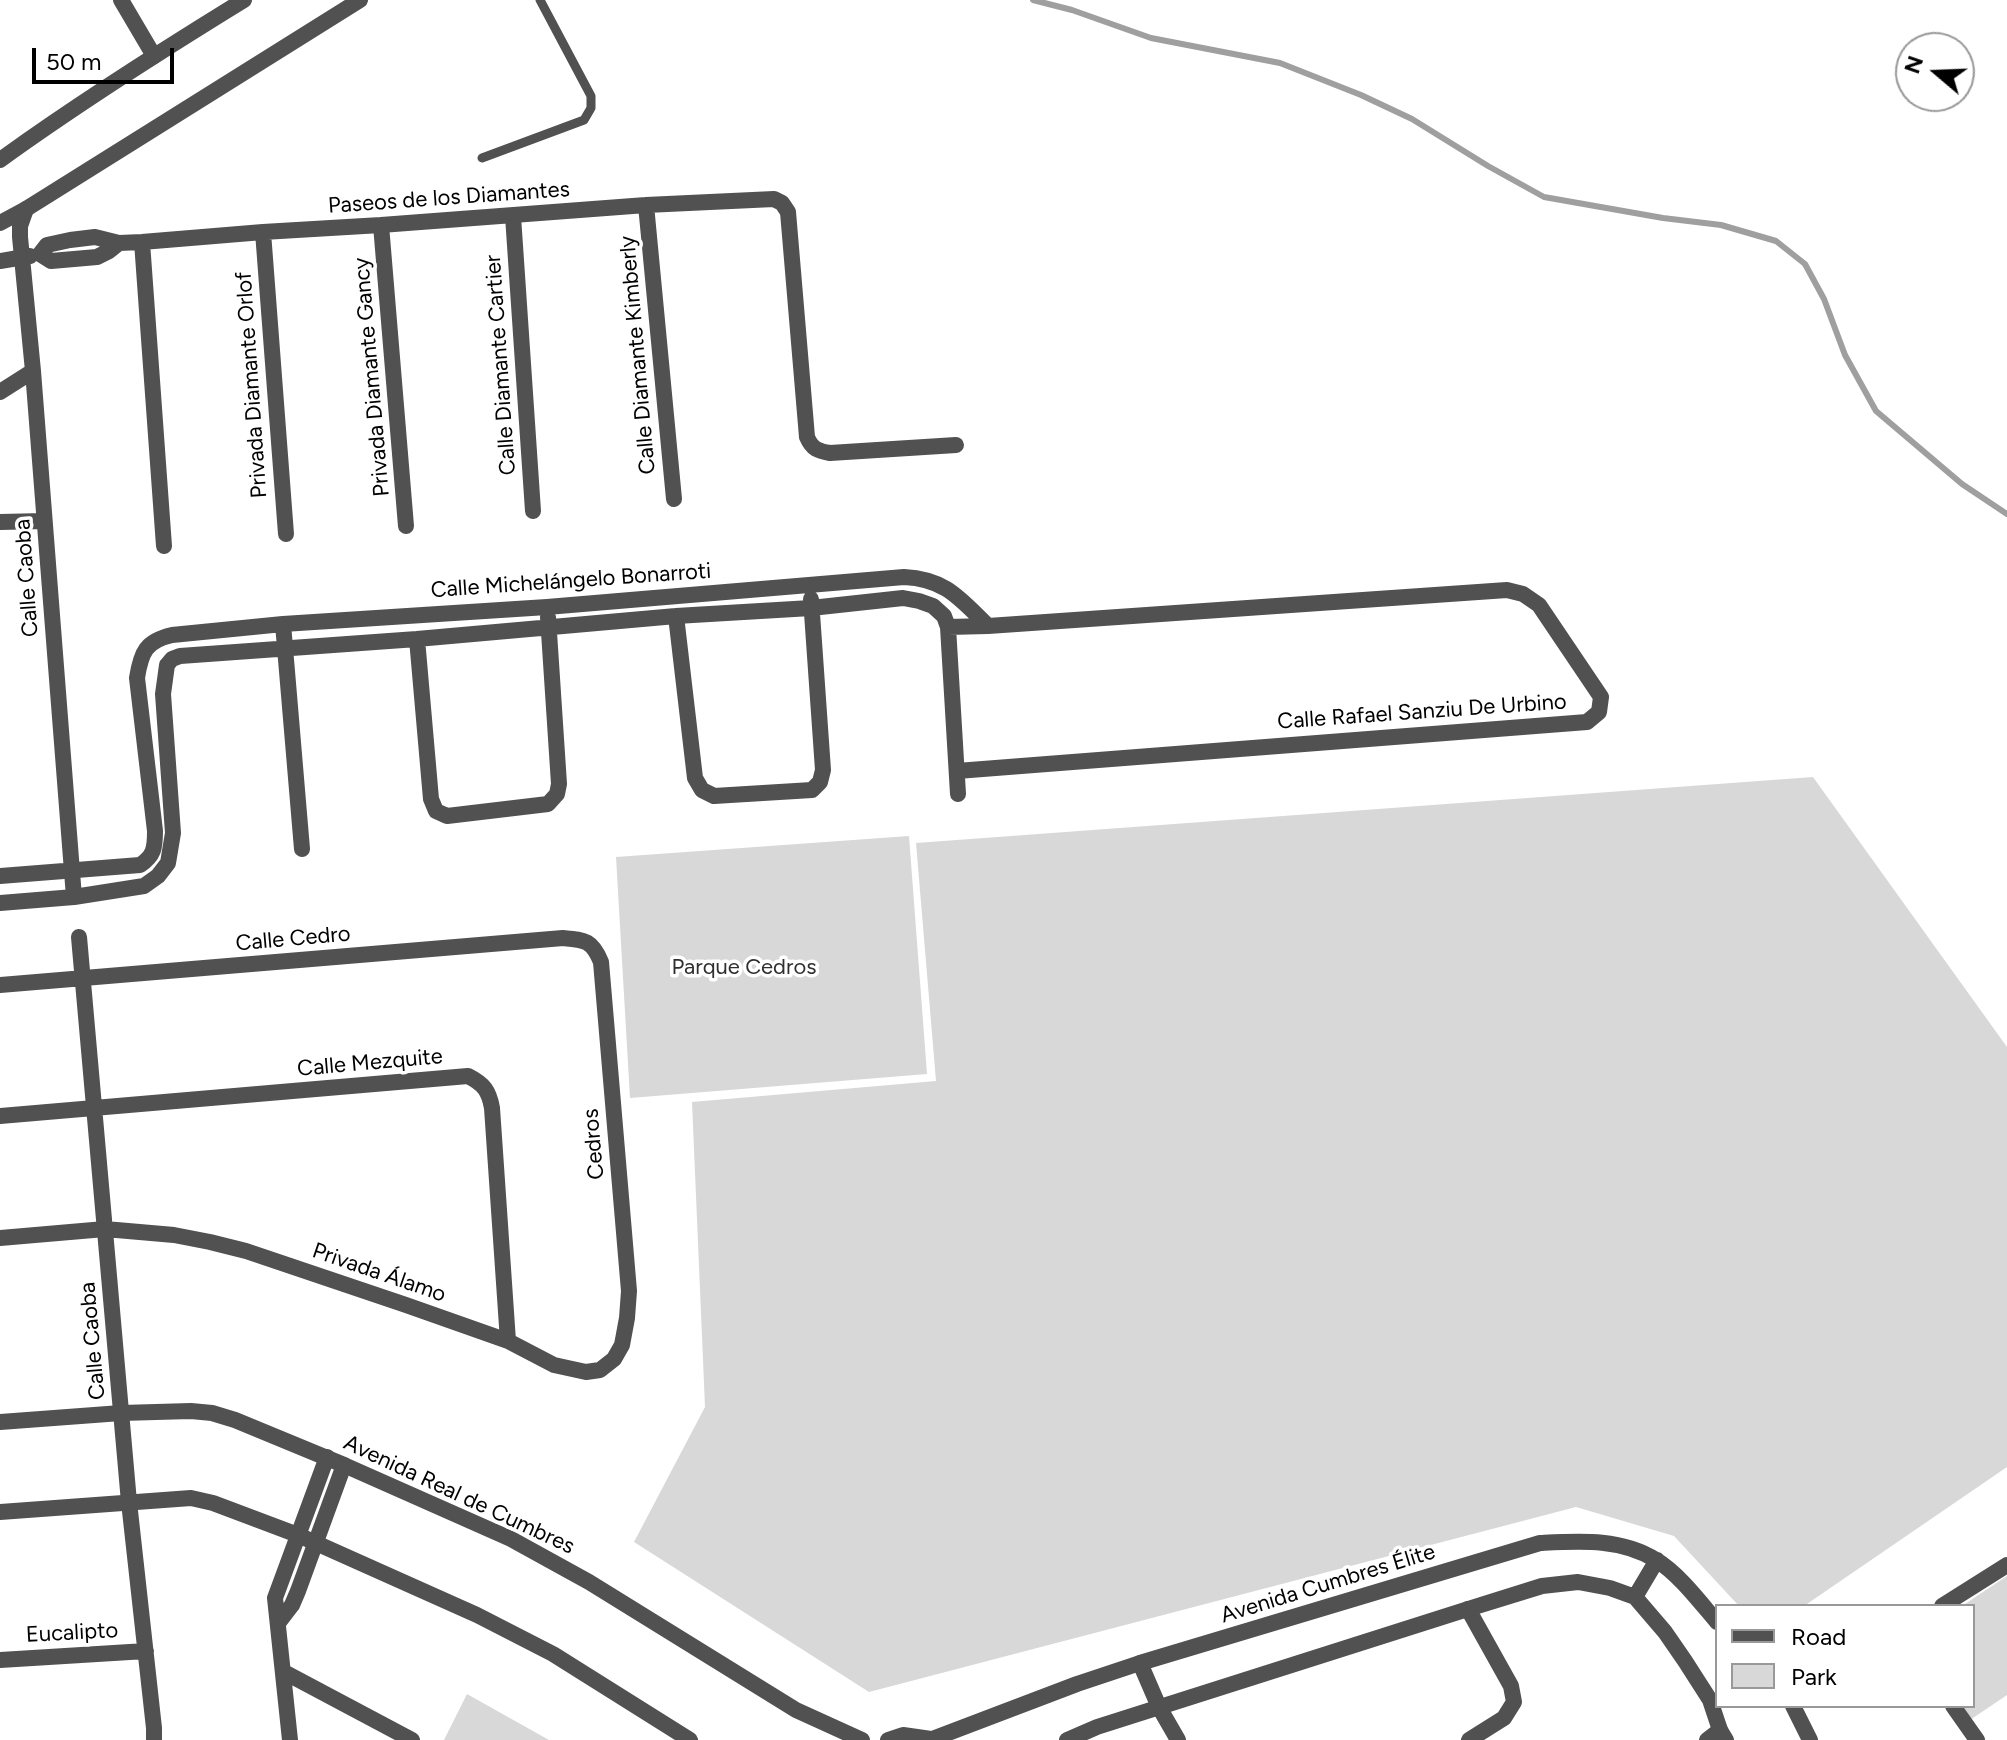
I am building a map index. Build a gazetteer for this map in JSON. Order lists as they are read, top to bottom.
{
  "streets": {
    "street": [
      "Paseos de los Diamantes",
      "Calle Diamante Kimberly",
      "Calle Diamante Cartier",
      "Privada Diamante Gancy",
      "Privada Diamante Orlof",
      "Calle Caoba",
      "Calle Michelángelo Bonarroti",
      "Calle Rafael Sanziu De Urbino",
      "Calle Cedro",
      "Calle Mezquite",
      "Cedros",
      "Privada Álamo",
      "Avenida Real de Cumbres",
      "Avenida Cumbres Élite",
      "Eucalipto"
    ]
  },
  "crossings": [
    ["Paseos de los Diamantes", "Calle Diamante Kimberly"],
    ["Paseos de los Diamantes", "Calle Diamante Cartier"],
    ["Paseos de los Diamantes", "Privada Diamante Gancy"],
    ["Paseos de los Diamantes", "Privada Diamante Orlof"],
    ["Paseos de los Diamantes", "Calle Caoba"],
    ["Calle Caoba", "Calle Cedro"],
    ["Calle Caoba", "Calle Mezquite"],
    ["Calle Caoba", "Privada Álamo"],
    ["Calle Caoba", "Avenida Real de Cumbres"],
    ["Calle Caoba", "Eucalipto"],
    ["Calle Michelángelo Bonarroti", "Calle Rafael Sanziu De Urbino"],
    ["Calle Cedro", "Cedros"],
    ["Calle Mezquite", "Privada Álamo"],
    ["Cedros", "Privada Álamo"]
  ],
  "parks": ["Parque Cedros"],
  "legend": ["Road", "Park"],
  "scale_bar": "50 m",
  "north": "left"
}
